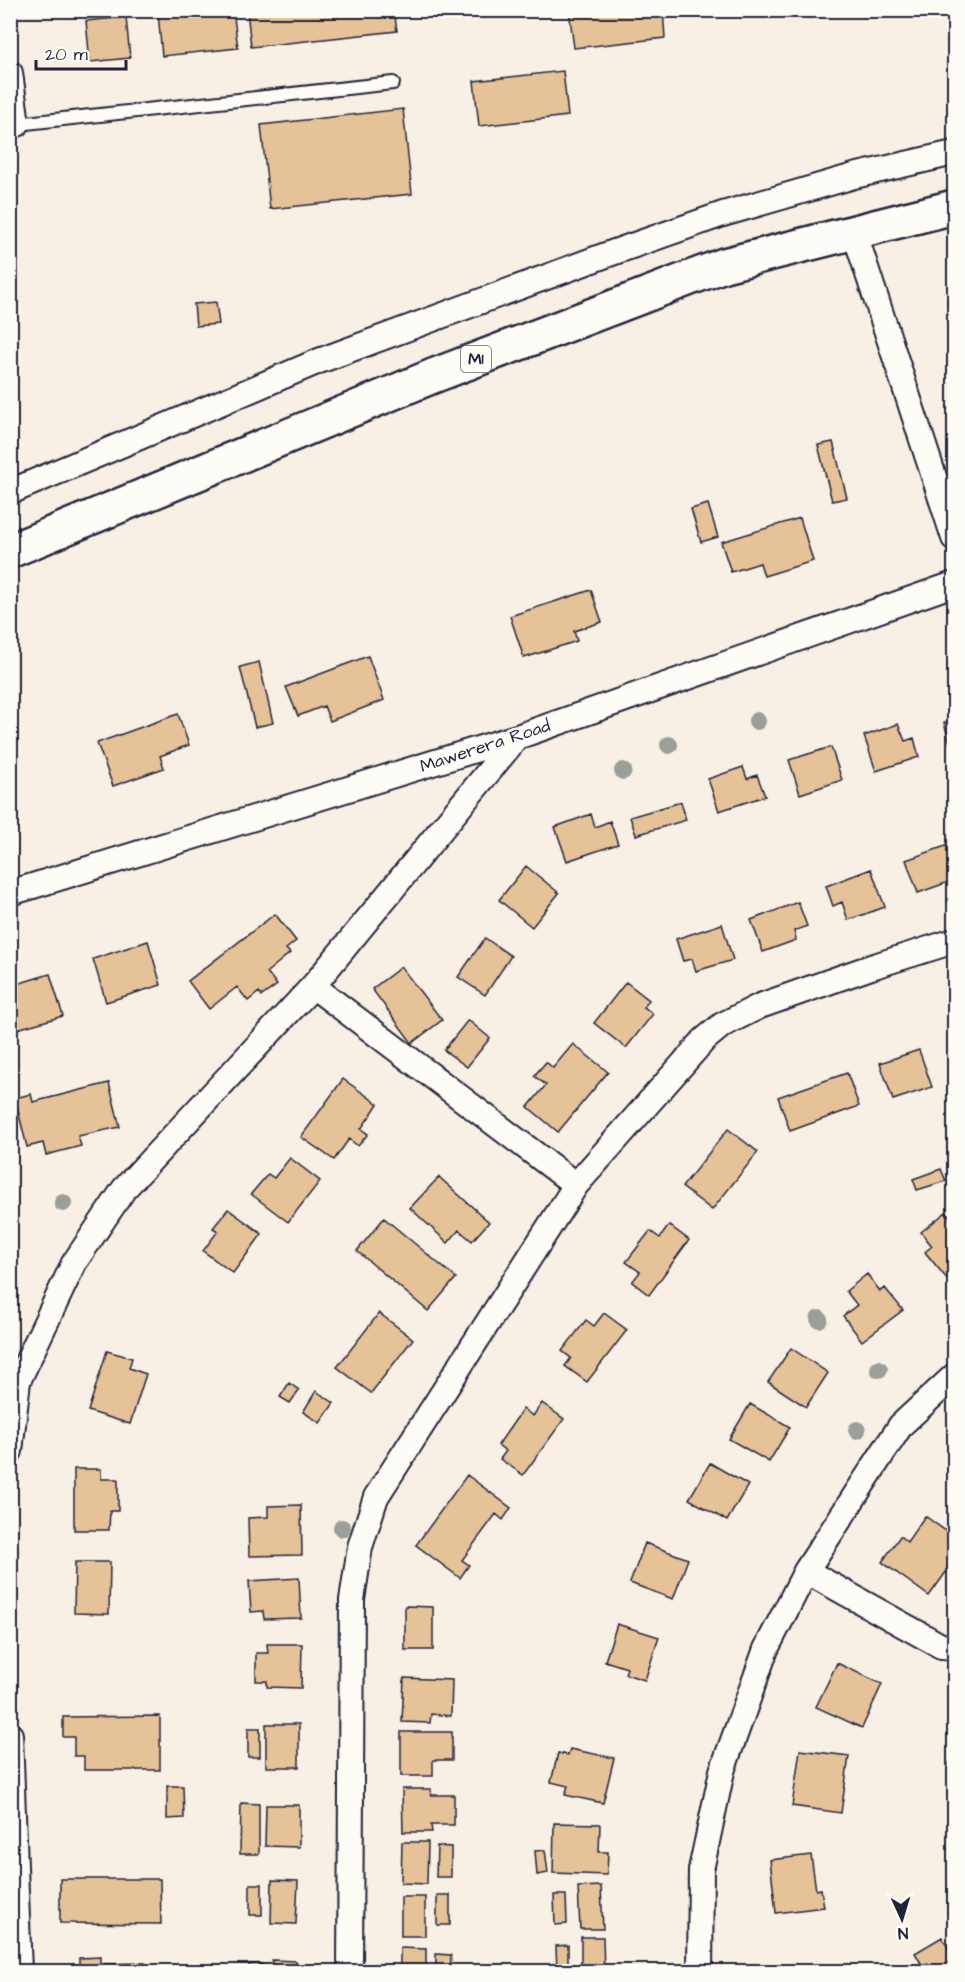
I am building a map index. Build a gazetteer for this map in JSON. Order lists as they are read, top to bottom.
{
  "streets": {
    "highway": ["M1"],
    "street": ["Mawerera Road"]
  },
  "scale_bar": "20 m",
  "north": "bottom"
}
